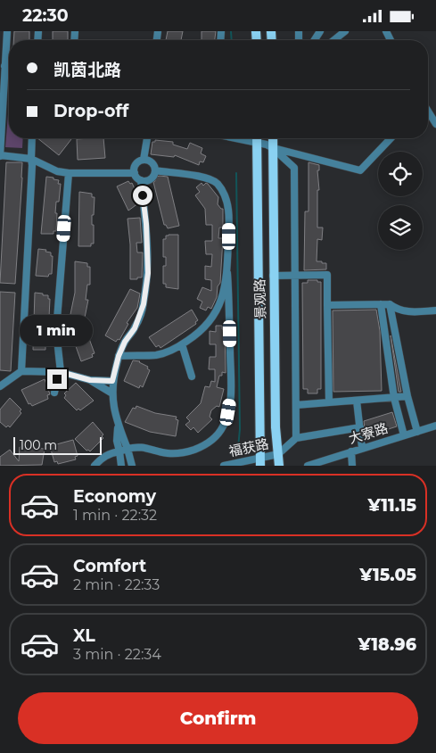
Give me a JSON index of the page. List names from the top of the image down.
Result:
{
  "streets": {
    "main road": ["景观路"],
    "street": ["大寮路", "福获路"]
  },
  "crossings": [
    ["景观路", "福获路"]
  ],
  "scale_bar": "100 m",
  "page": {
    "status": "22:30",
    "banner": ["凯茵北路", "Drop-off"],
    "bubble": "1 min",
    "scale": "100 m",
    "list": [
      {
        "name": "Economy",
        "note": "1 min · 22:32",
        "value": "¥11.15"
      },
      {
        "name": "Comfort",
        "note": "2 min · 22:33",
        "value": "¥15.05"
      },
      {
        "name": "XL",
        "note": "3 min · 22:34",
        "value": "¥18.96"
      }
    ],
    "buttons": "Confirm"
  }
}
